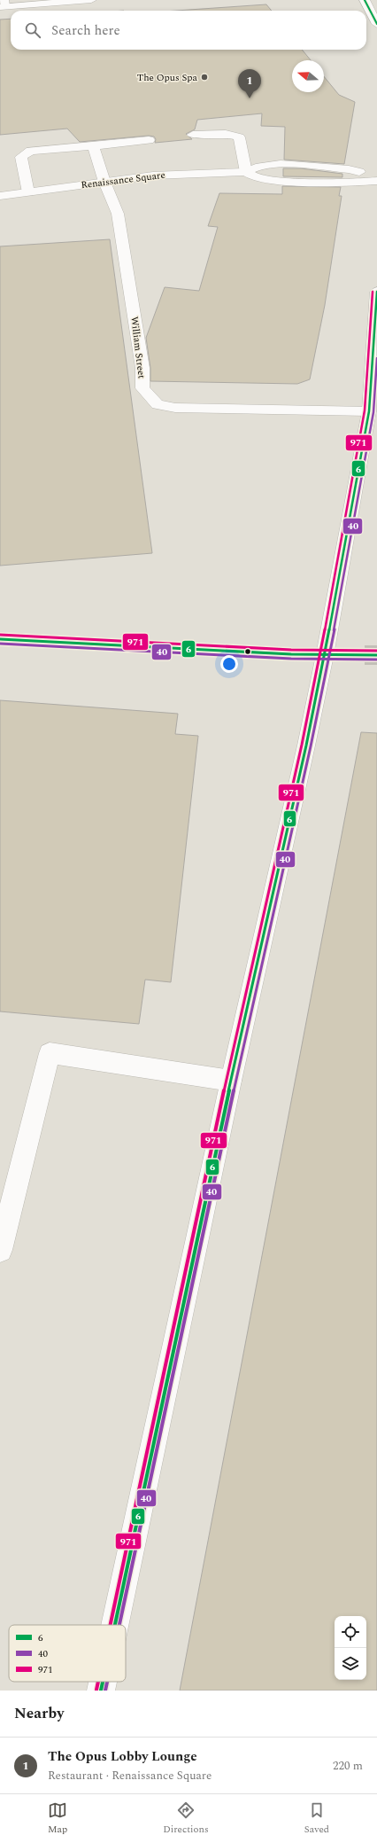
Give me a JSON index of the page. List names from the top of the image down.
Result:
{
  "streets": {
    "main road": ["Renaissance Square", "William Street"]
  },
  "crossings": [
    ["Renaissance Square", "William Street"]
  ],
  "places": ["The Opus Spa"],
  "lines": ["transit line 6", "transit line 971", "transit line 40"],
  "legend": ["6", "40", "971"],
  "north": "left",
  "page": {
    "search": "Search here",
    "pins": "1",
    "heading": "Nearby",
    "list": [
      {
        "mark": "1",
        "name": "The Opus Lobby Lounge",
        "note": "Restaurant · Renaissance Square",
        "value": "220 m"
      }
    ],
    "nav": ["Map", "Directions", "Saved"]
  }
}
